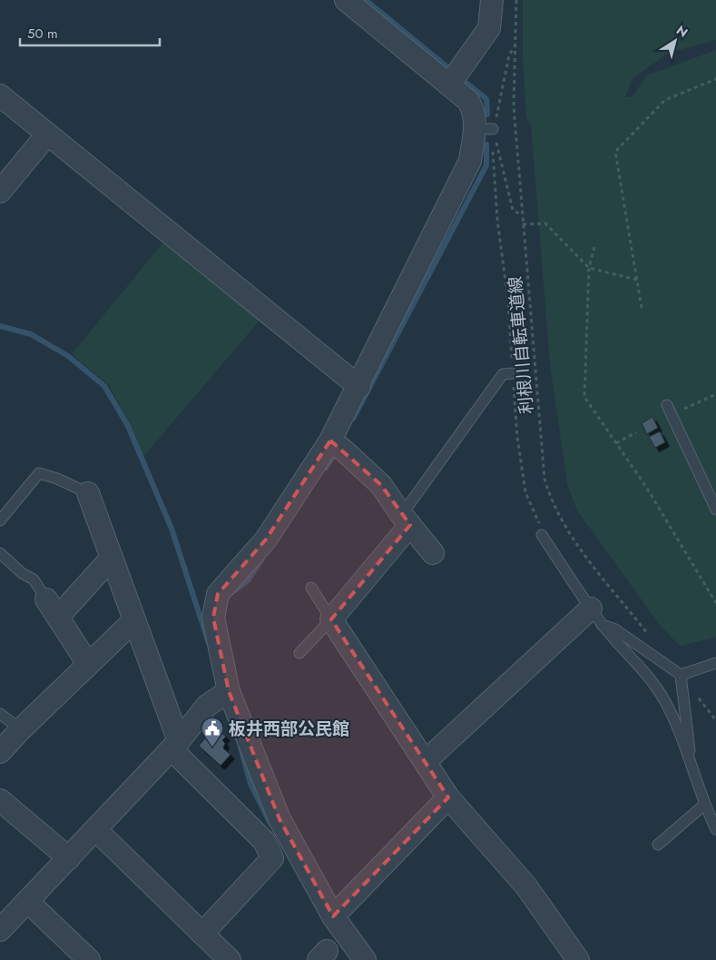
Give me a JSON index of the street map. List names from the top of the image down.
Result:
{
  "streets": {
    "path": ["利根川自転車道線"]
  },
  "places": {
    "public building": ["板井西部公民館"]
  },
  "scale_bar": "50 m",
  "north": "top right"
}
